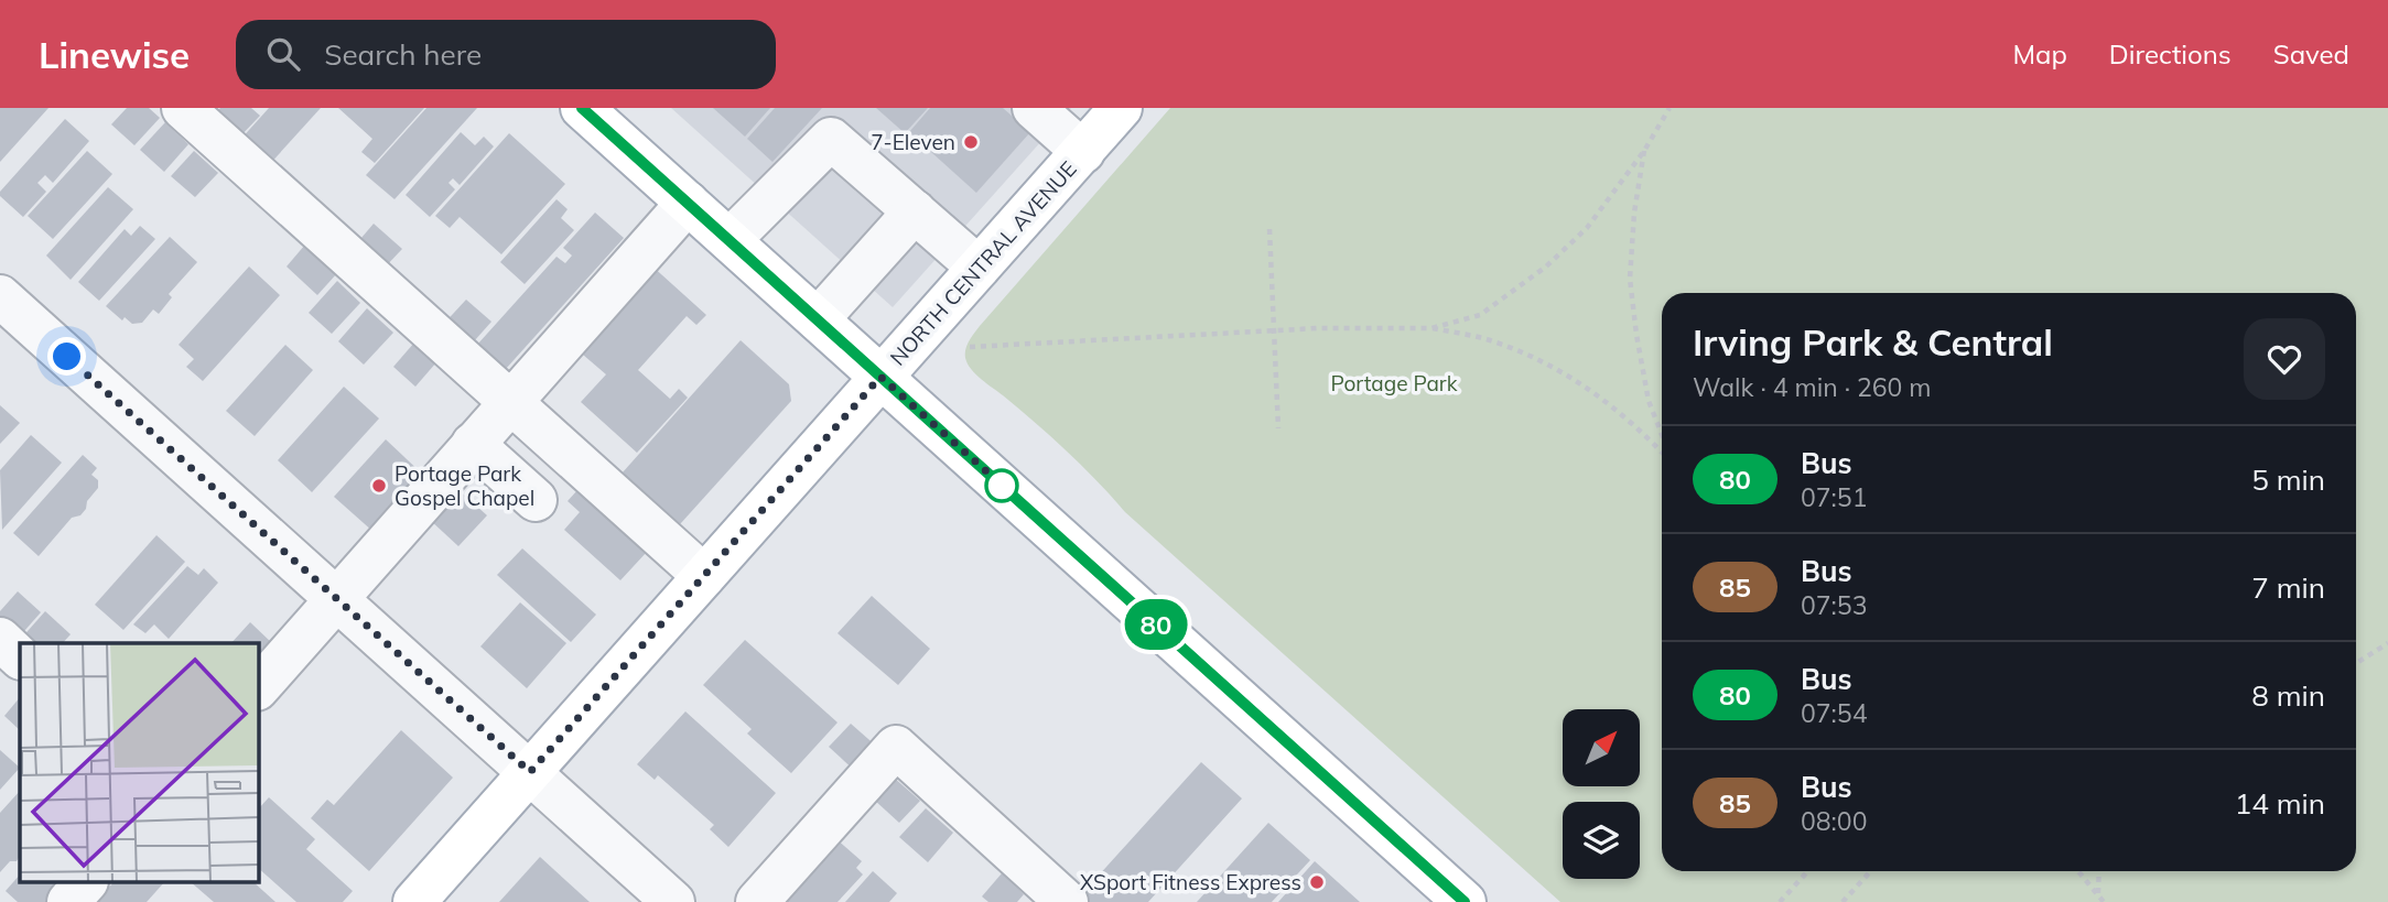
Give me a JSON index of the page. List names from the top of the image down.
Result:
{
  "streets": {
    "main road": ["NORTH CENTRAL AVENUE"]
  },
  "parks": ["Portage Park"],
  "places": ["7-Eleven", "Portage Park Gospel Chapel", "XSport Fitness Express"],
  "lines": ["bus line 80"],
  "north": "top right",
  "page": {
    "header": "Linewise",
    "search": "Search here",
    "nav": ["Map", "Directions", "Saved"],
    "on_map": "80",
    "heading": ["Irving Park & Central", "Walk · 4 min · 260 m"],
    "list": [
      {
        "mark": "80",
        "name": "Bus",
        "note": "07:51",
        "value": "5 min"
      },
      {
        "mark": "85",
        "name": "Bus",
        "note": "07:53",
        "value": "7 min"
      },
      {
        "mark": "80",
        "name": "Bus",
        "note": "07:54",
        "value": "8 min"
      },
      {
        "mark": "85",
        "name": "Bus",
        "note": "08:00",
        "value": "14 min"
      }
    ]
  }
}
